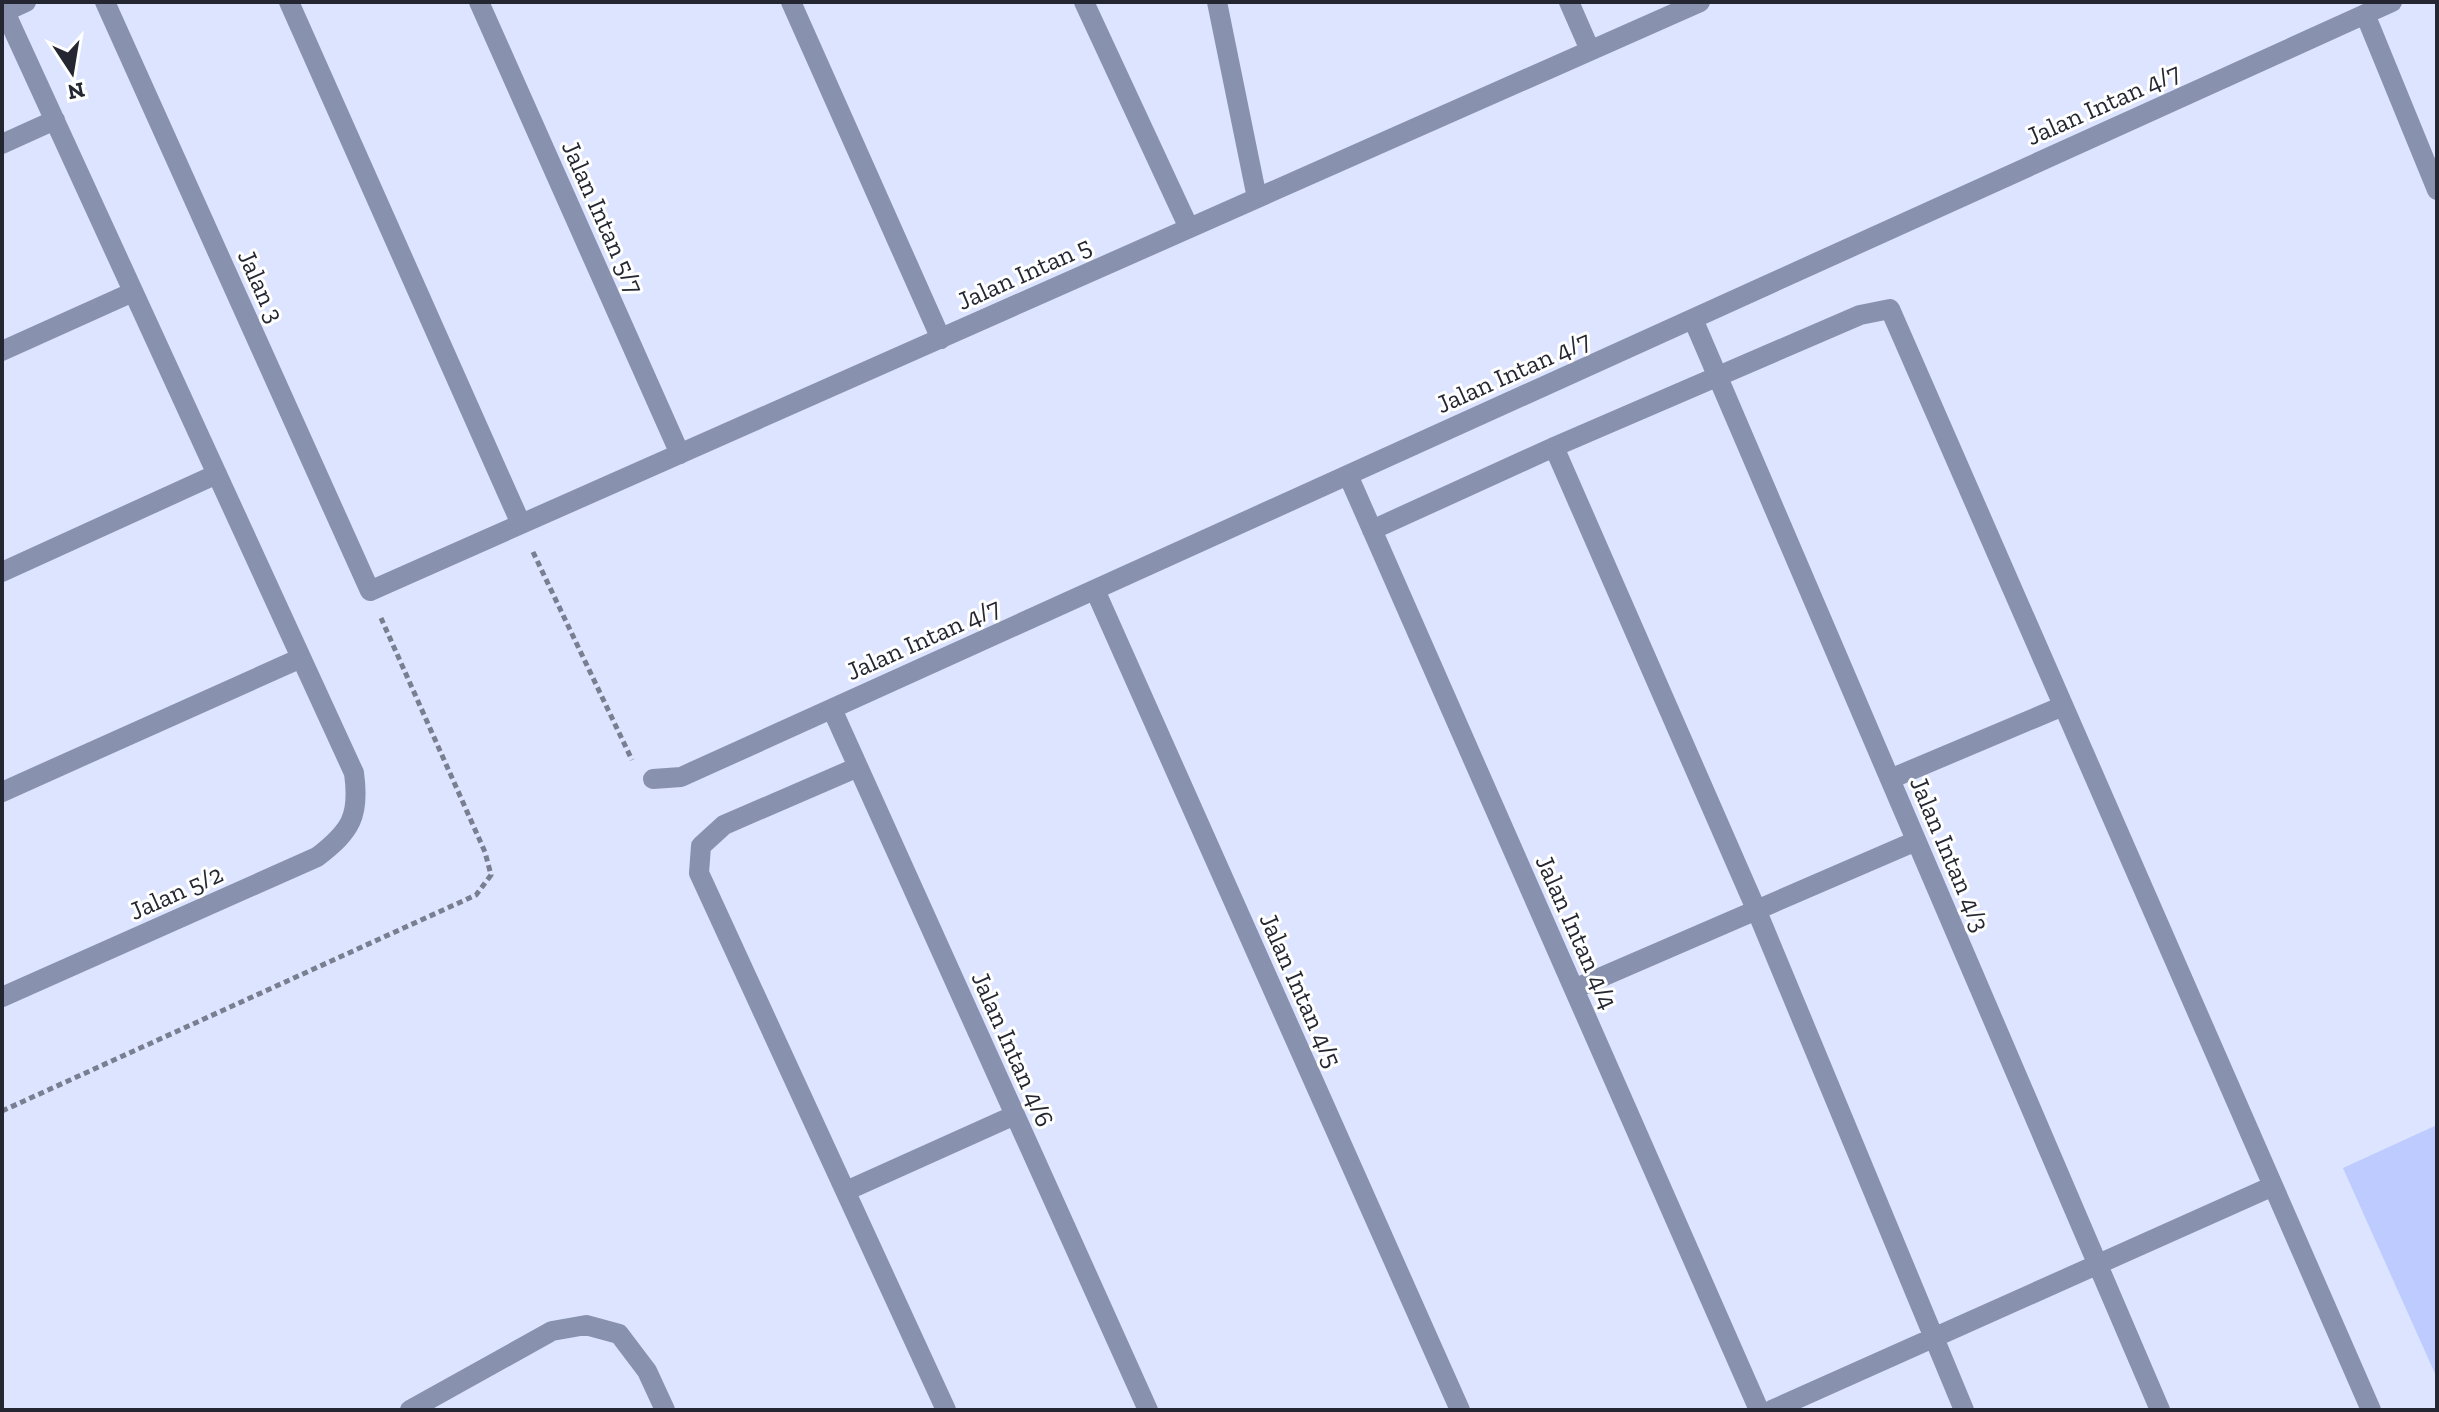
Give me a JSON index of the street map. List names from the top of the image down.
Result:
{
  "streets": {
    "street": [
      "Jalan Intan 4/7",
      "Jalan Intan 5/7",
      "Jalan Intan 5",
      "Jalan 3",
      "Jalan Intan 4/3",
      "Jalan 5/2",
      "Jalan Intan 4/4",
      "Jalan Intan 4/5",
      "Jalan Intan 4/6"
    ]
  },
  "crossings": [
    ["Jalan Intan 4/7", "Jalan Intan 4/3"],
    ["Jalan Intan 4/7", "Jalan Intan 4/4"],
    ["Jalan Intan 4/7", "Jalan Intan 4/5"],
    ["Jalan Intan 4/7", "Jalan Intan 4/6"],
    ["Jalan Intan 5/7", "Jalan Intan 5"],
    ["Jalan Intan 5", "Jalan 3"]
  ],
  "north": "bottom"
}
